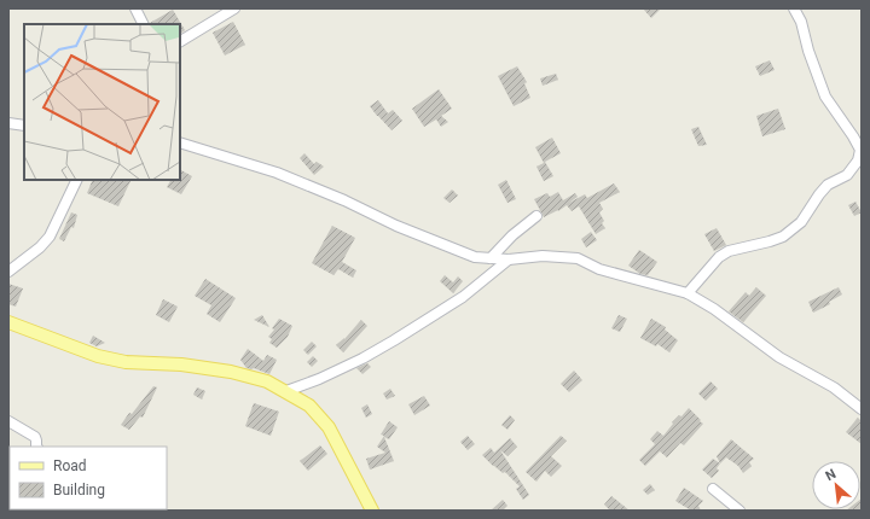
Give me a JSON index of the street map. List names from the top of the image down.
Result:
{
  "legend": ["Road", "Building"],
  "north": "top left"
}
